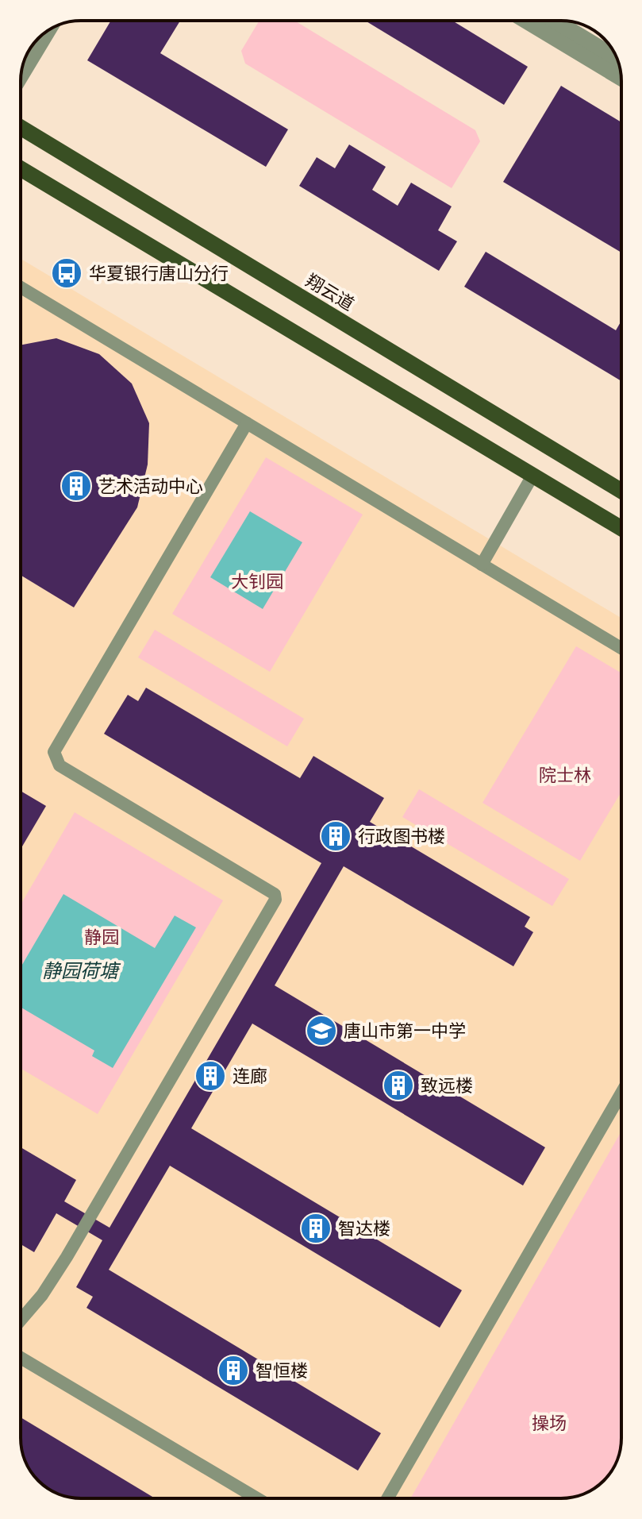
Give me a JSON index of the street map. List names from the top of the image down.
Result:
{
  "streets": {
    "main road": ["翔云道"]
  },
  "water": ["静园荷塘"],
  "parks": [
    "大钊园",
    "院士林",
    "静园",
    "操场"
  ],
  "places": {
    "bus stop": ["华夏银行唐山分行"],
    "building": [
      "艺术活动中心",
      "行政图书楼",
      "连廊",
      "致远楼",
      "智达楼",
      "智恒楼"
    ],
    "school or university": ["唐山市第一中学"]
  }
}
